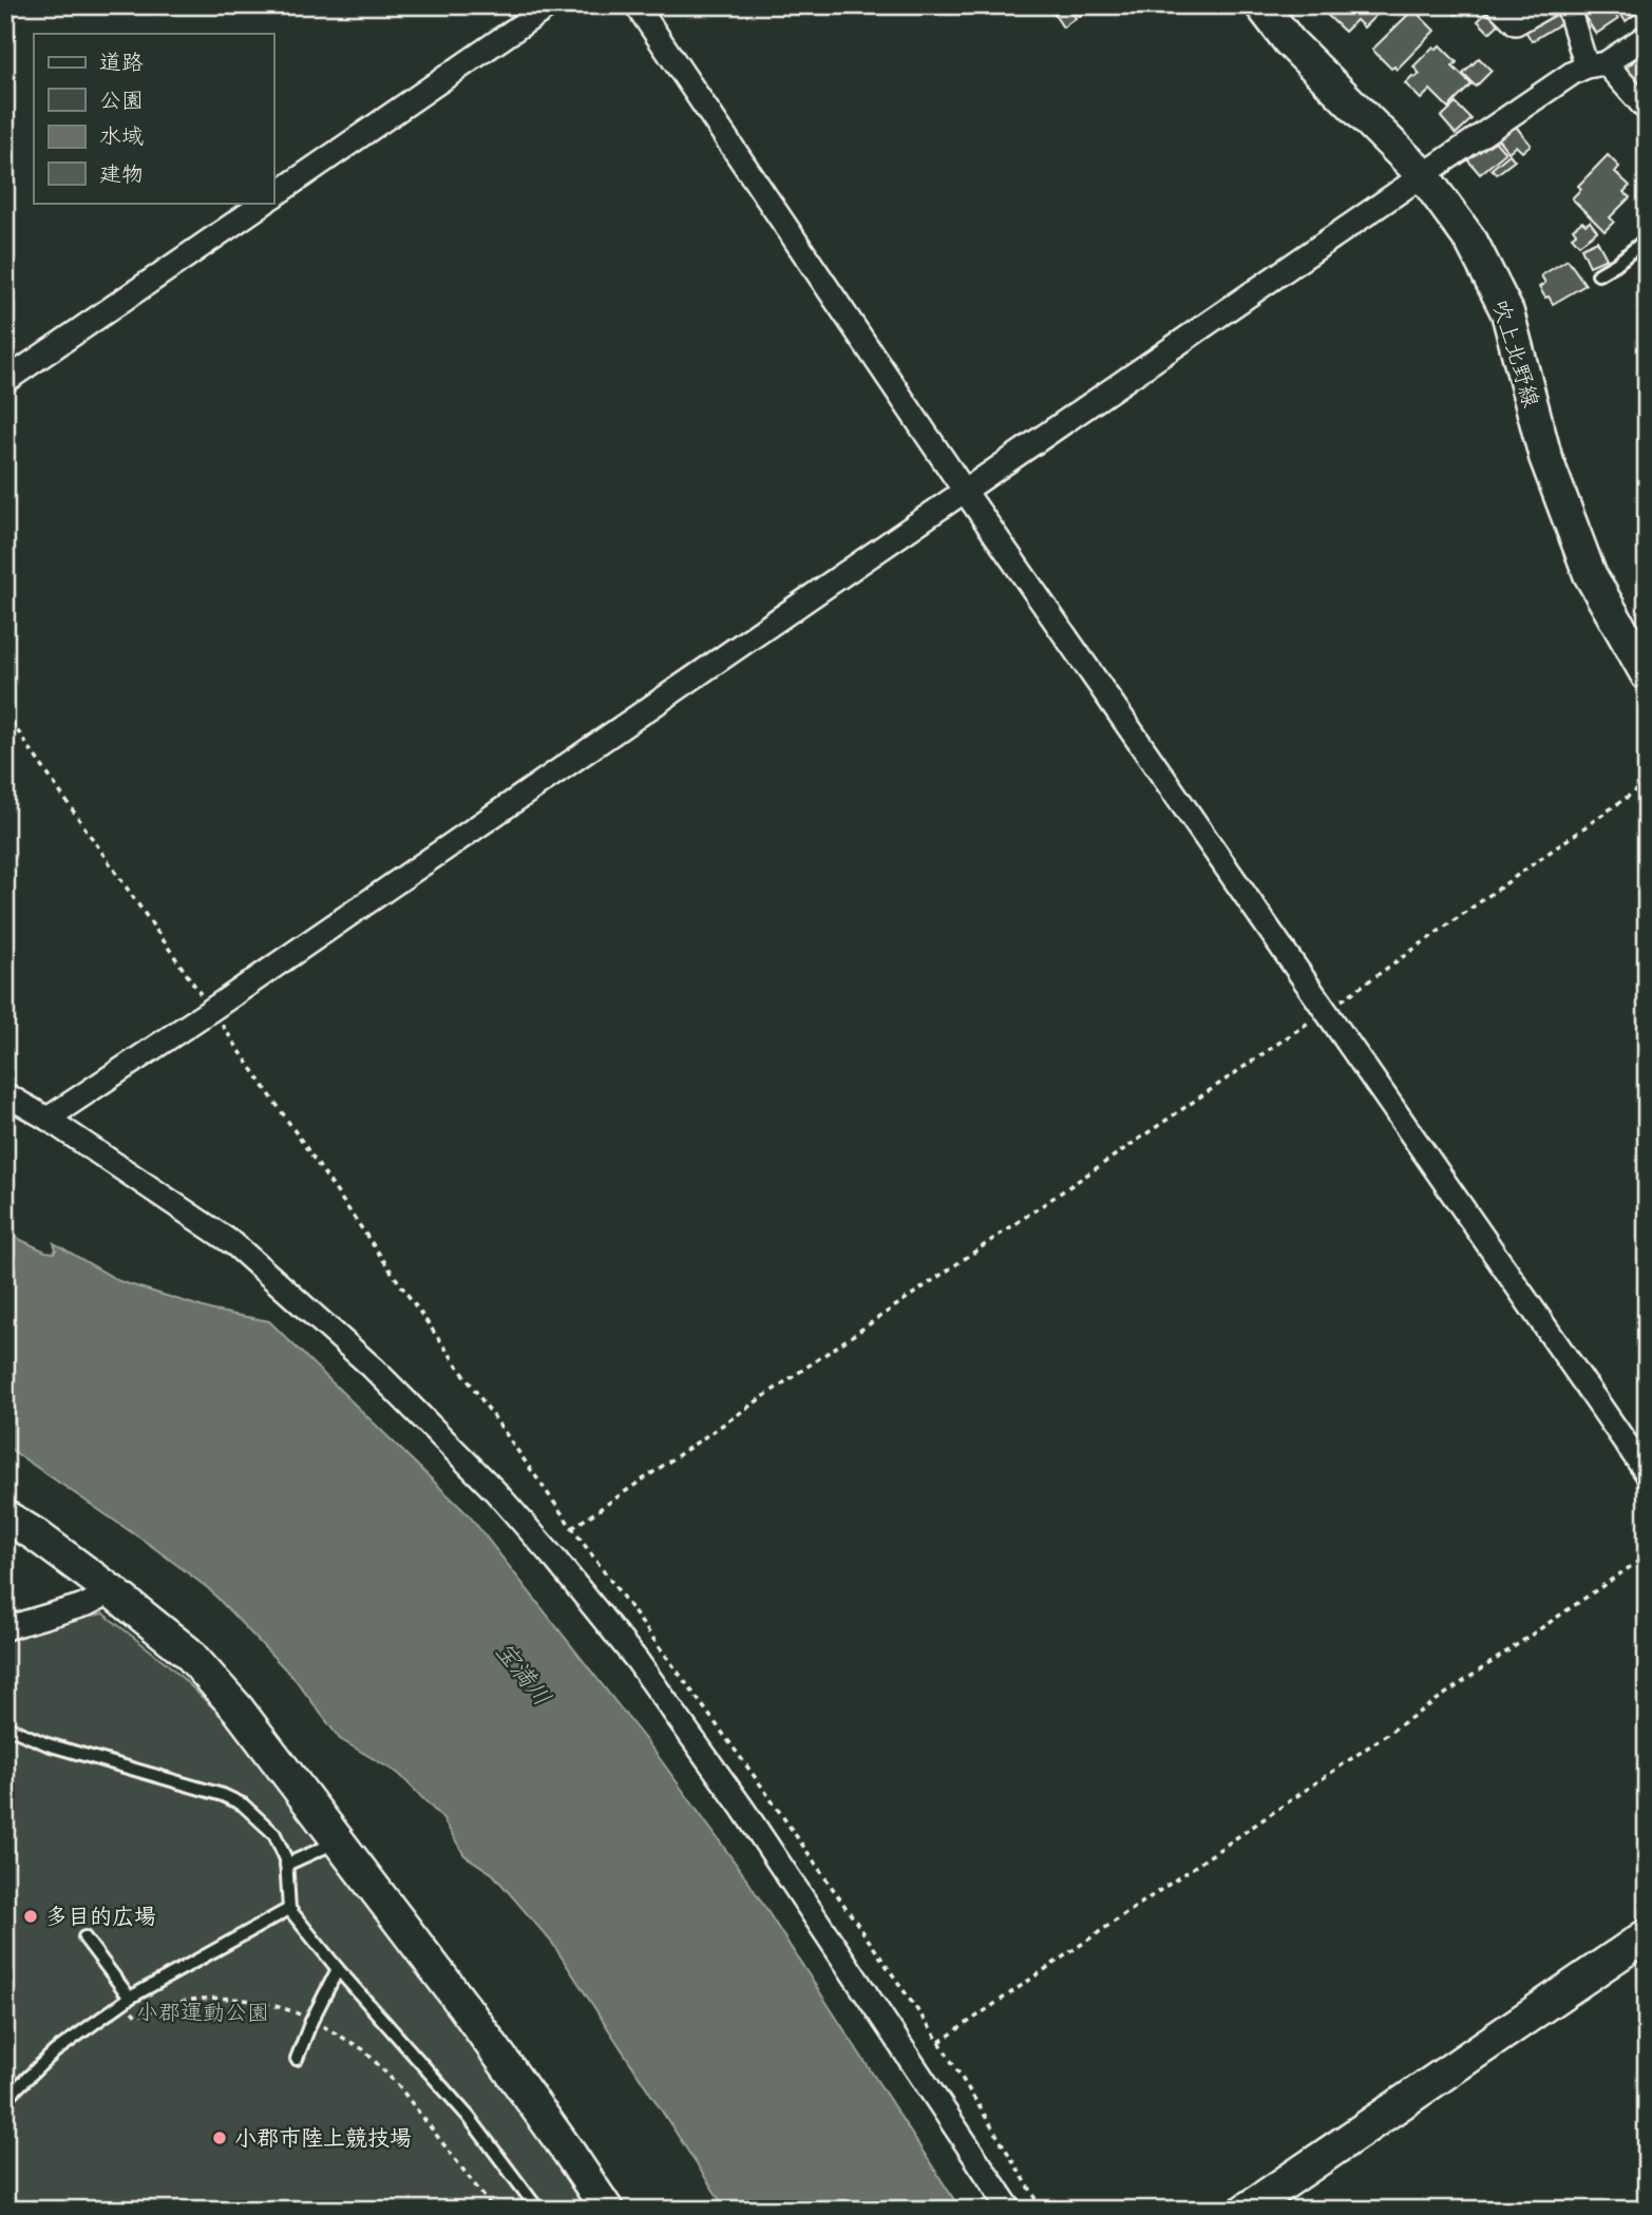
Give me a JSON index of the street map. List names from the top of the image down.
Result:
{
  "streets": {
    "street": ["吹上北野線"]
  },
  "water": ["宝満川"],
  "parks": ["小郡運動公園"],
  "places": ["多目的広場", "小郡市陸上競技場"],
  "legend": [
    "道路",
    "公園",
    "水域",
    "建物"
  ]
}
